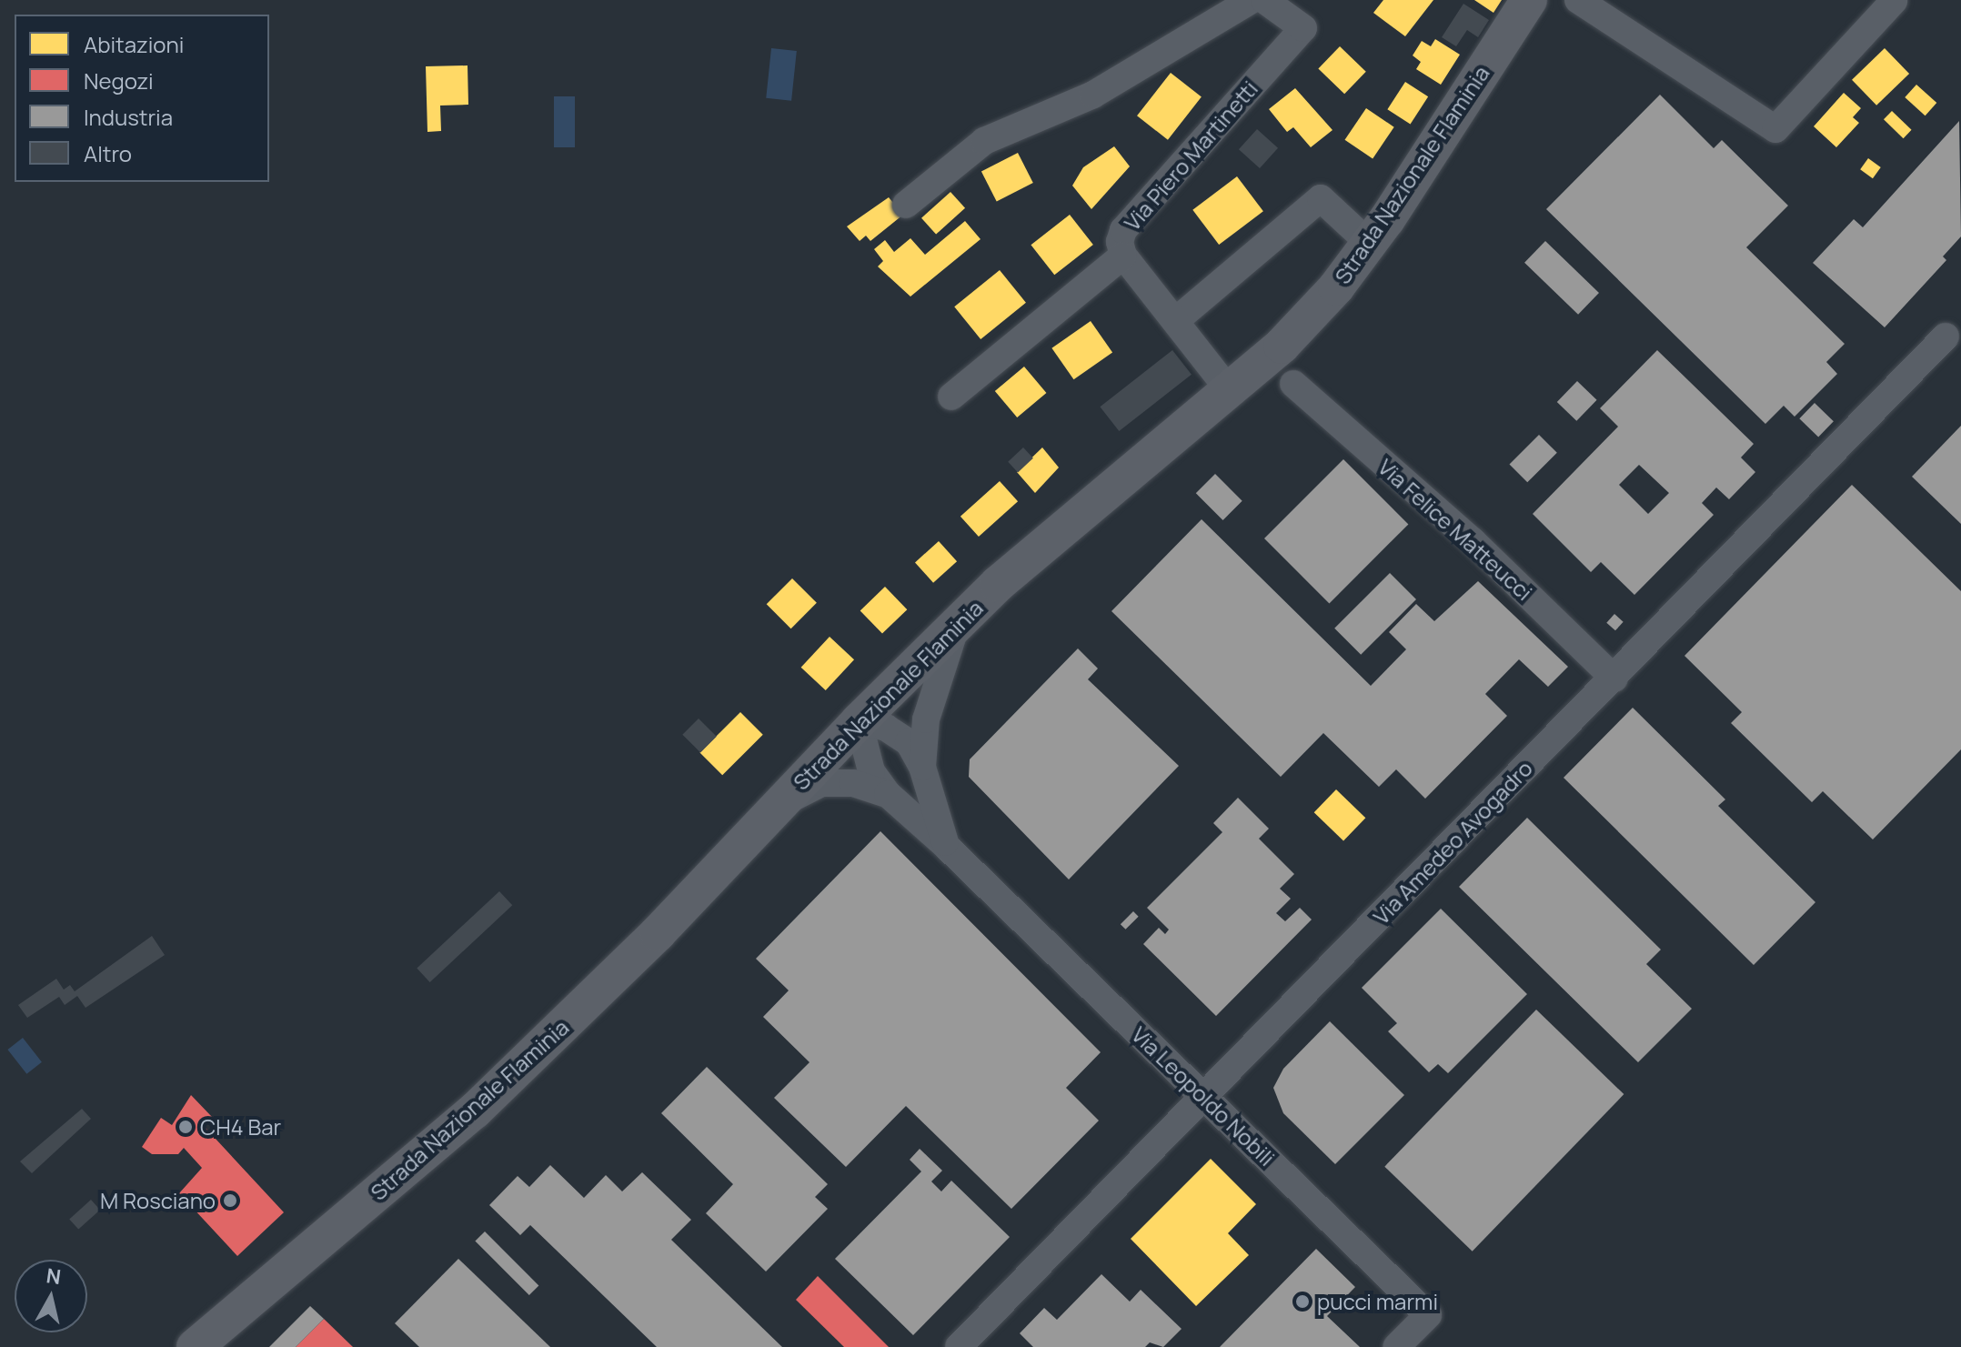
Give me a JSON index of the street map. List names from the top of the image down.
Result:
{
  "streets": {
    "main road": ["Strada Nazionale Flaminia"],
    "street": [
      "Via Piero Martinetti",
      "Via Felice Matteucci",
      "Via Amedeo Avogadro",
      "Via Leopoldo Nobili"
    ]
  },
  "crossings": [
    ["Strada Nazionale Flaminia", "Via Leopoldo Nobili"],
    ["Via Felice Matteucci", "Via Amedeo Avogadro"],
    ["Via Amedeo Avogadro", "Via Leopoldo Nobili"]
  ],
  "places": ["CH4 Bar", "M Rosciano", "pucci marmi"],
  "legend": [
    "Abitazioni",
    "Negozi",
    "Industria",
    "Altro"
  ],
  "north": "top"
}
